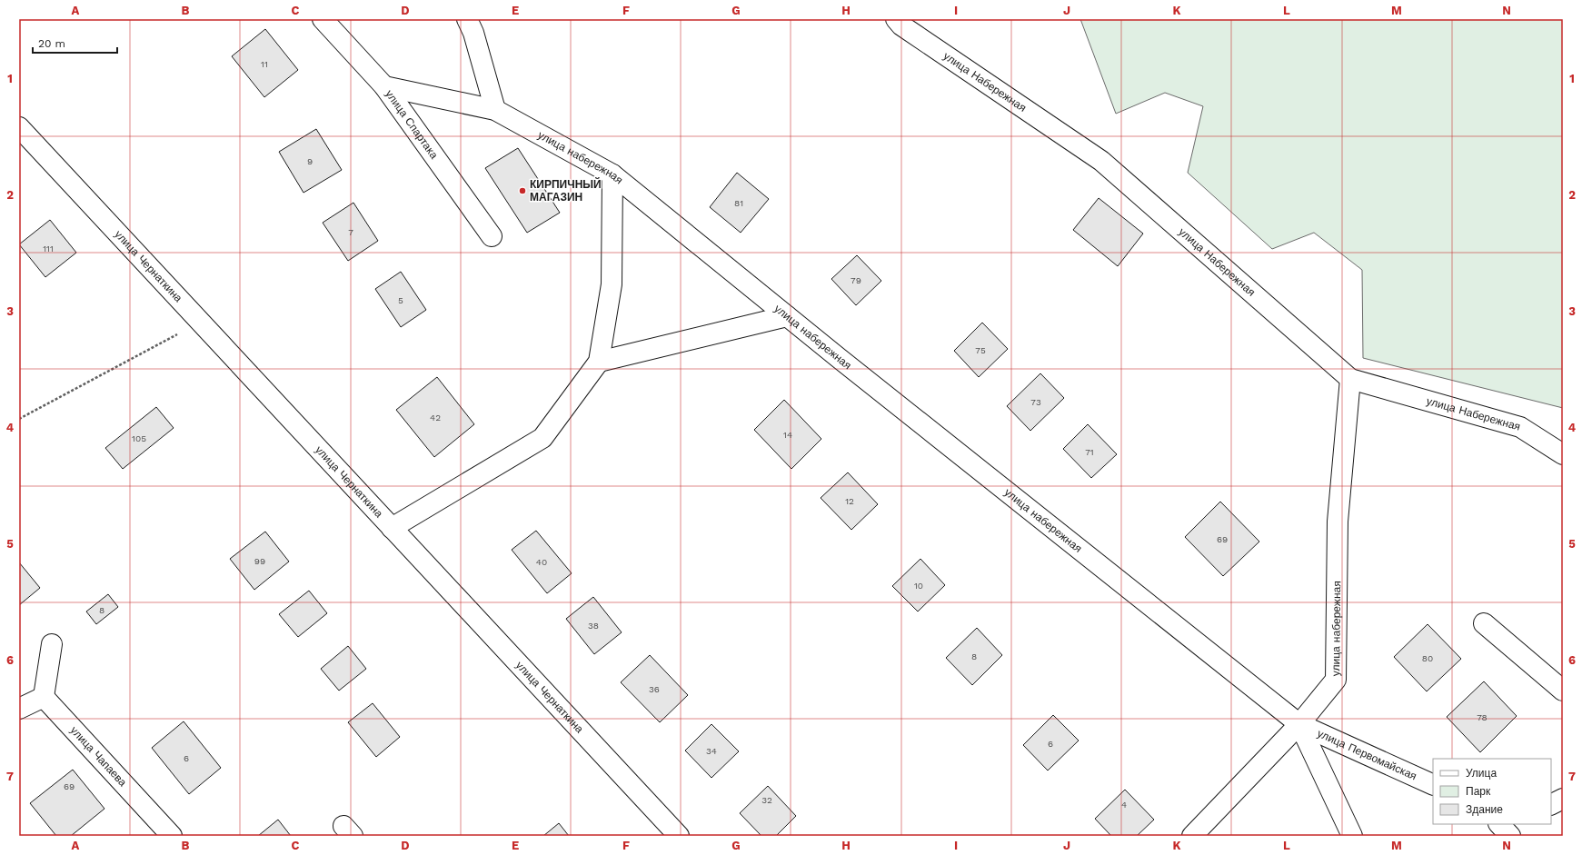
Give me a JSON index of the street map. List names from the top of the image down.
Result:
{
  "streets": {
    "street": [
      "улица Набережная",
      "улица Спартака",
      "улица набережная",
      "улица Чернаткина",
      "улица Первомайская",
      "улица Чапаева"
    ]
  },
  "crossings": [
    ["улица Набережная", "улица набережная"],
    ["улица Спартака", "улица набережная"],
    ["улица набережная", "улица Первомайская"]
  ],
  "places": ["КИРПИЧНЫЙ МАГАЗИН"],
  "house_numbers": [
    "11",
    "9",
    "81",
    "7",
    "111",
    "79",
    "5",
    "75",
    "73",
    "42",
    "14",
    "105",
    "71",
    "12",
    "69",
    "99",
    "40",
    "10",
    "8",
    "38",
    "8",
    "80",
    "36",
    "78",
    "6",
    "34",
    "6",
    "69",
    "32",
    "4"
  ],
  "legend": ["Улица", "Парк", "Здание"],
  "scale_bar": "20 m",
  "grid": {
    "columns": [
      "A",
      "B",
      "C",
      "D",
      "E",
      "F",
      "G",
      "H",
      "I",
      "J",
      "K",
      "L",
      "M",
      "N"
    ],
    "rows": [
      "1",
      "2",
      "3",
      "4",
      "5",
      "6",
      "7"
    ]
  }
}
